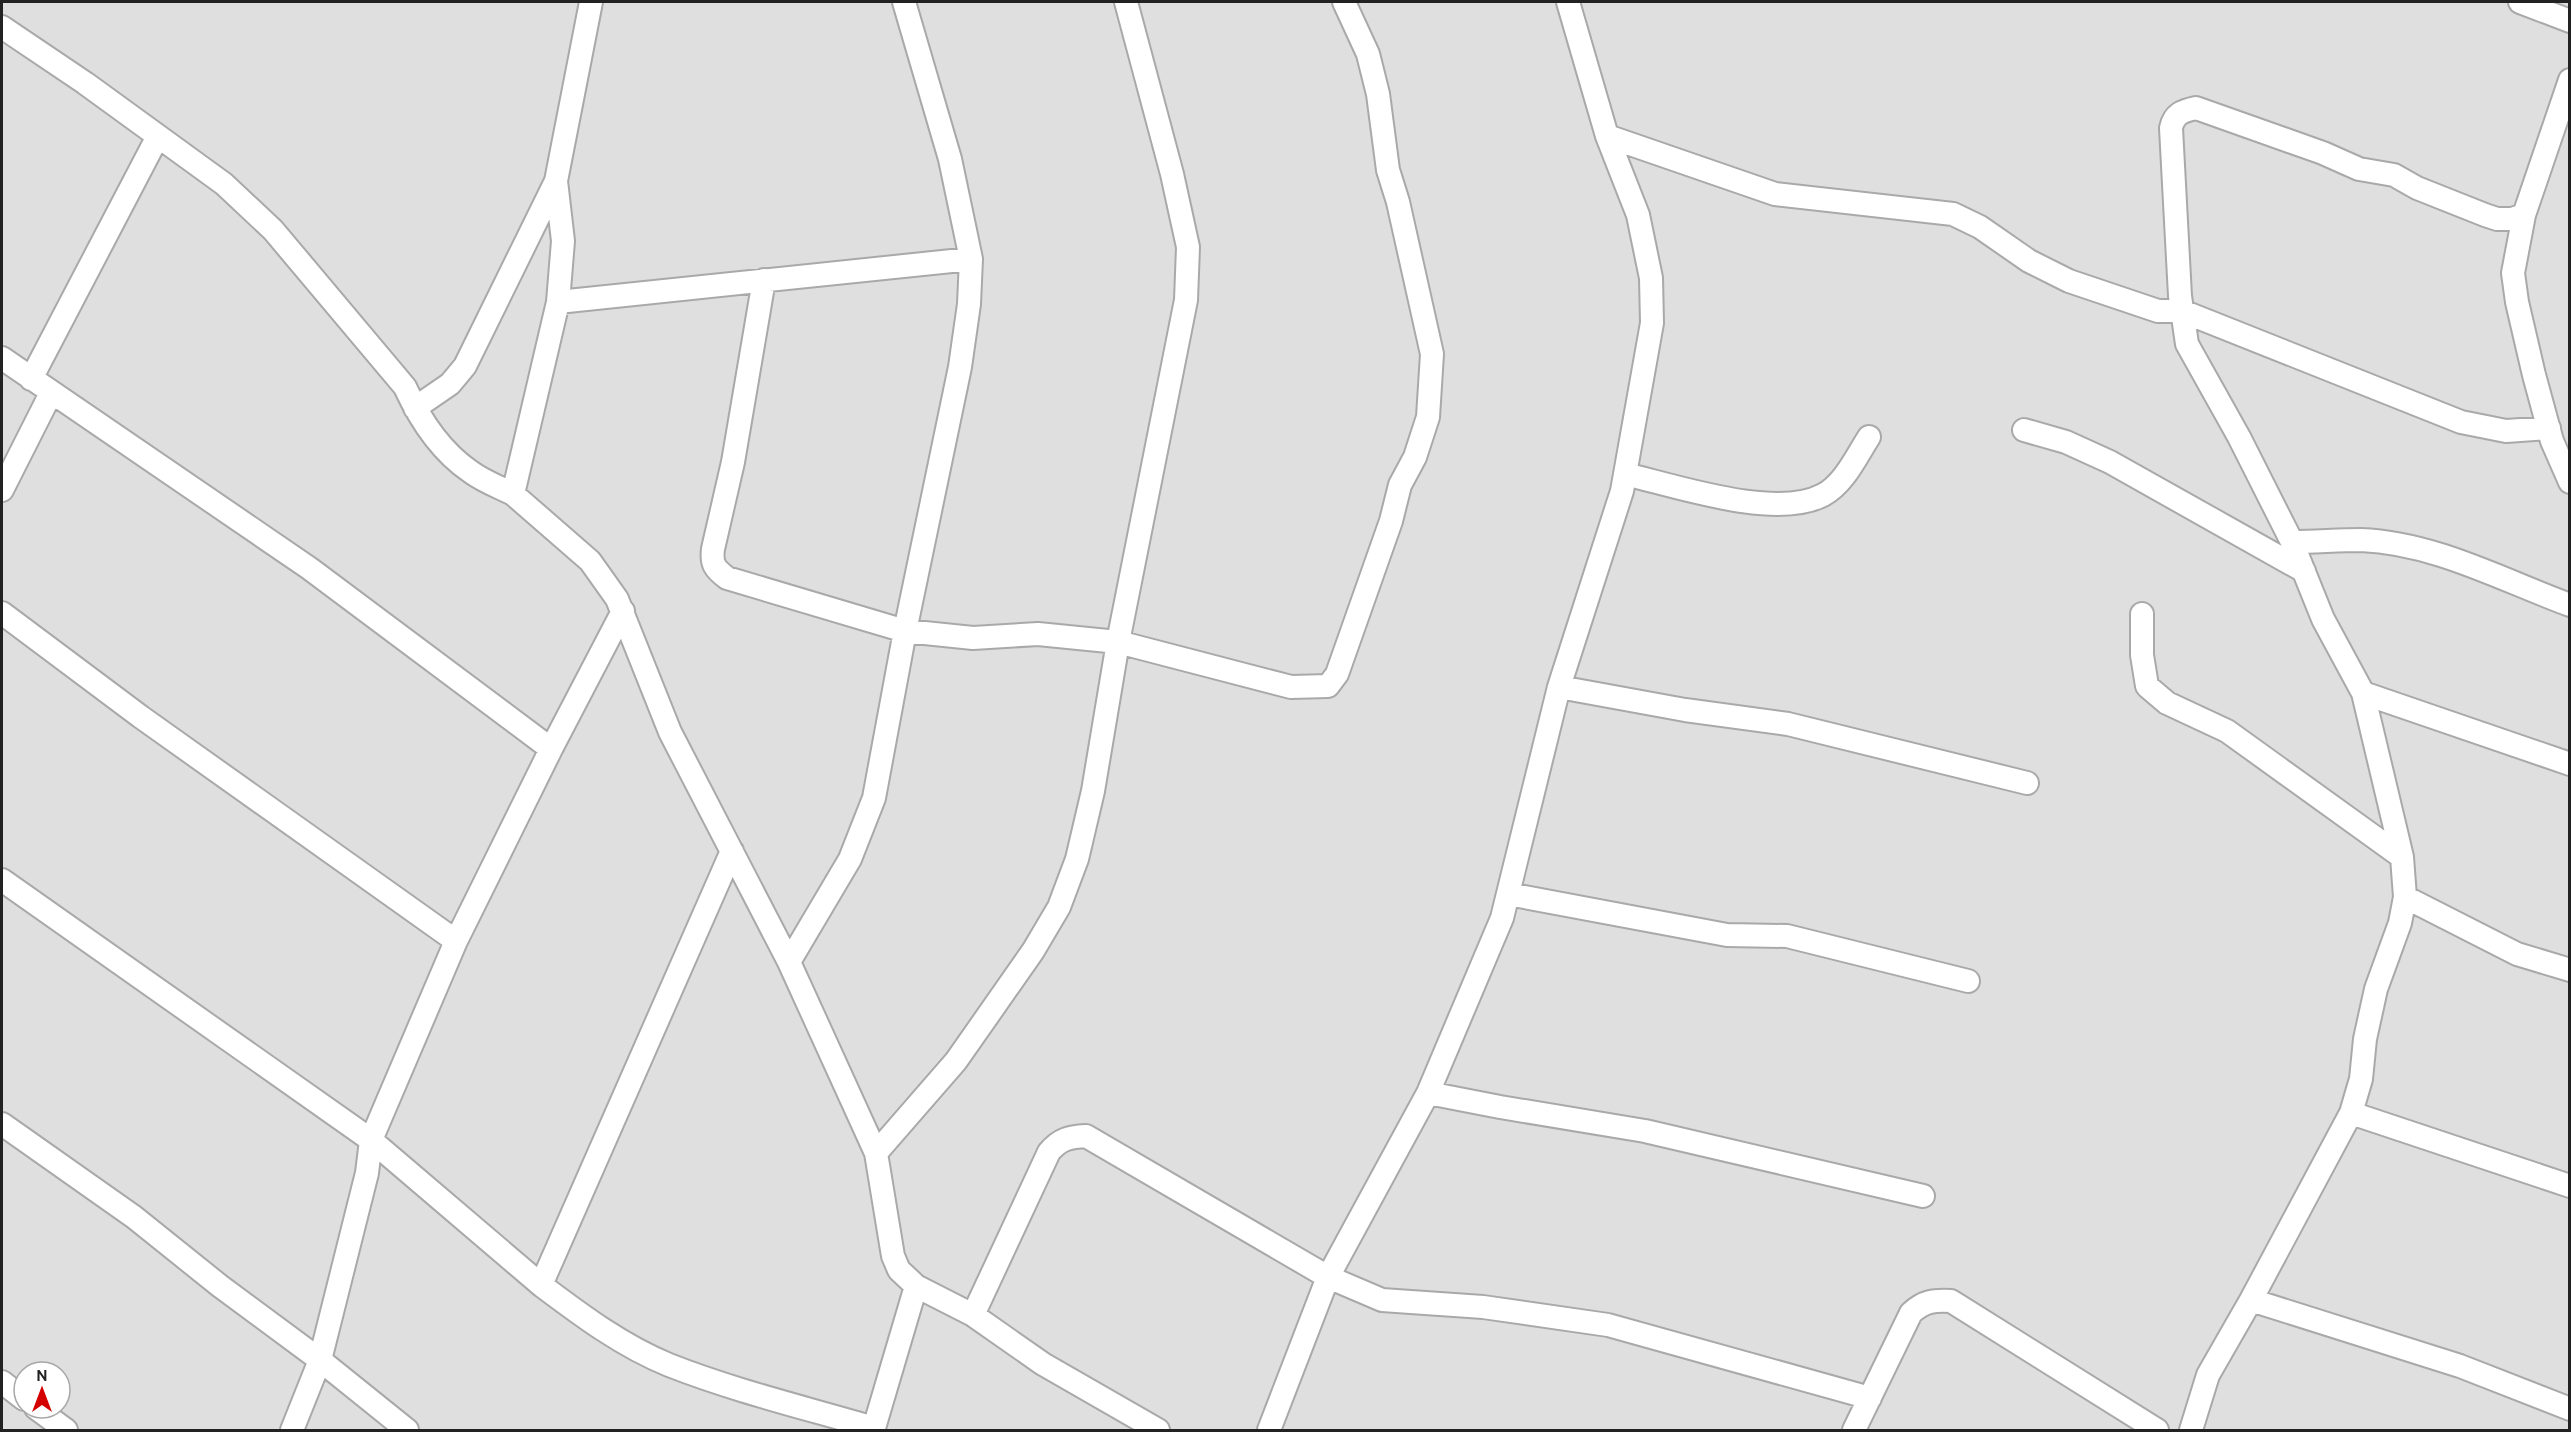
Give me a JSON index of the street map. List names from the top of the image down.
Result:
{
  "north": "top"
}
